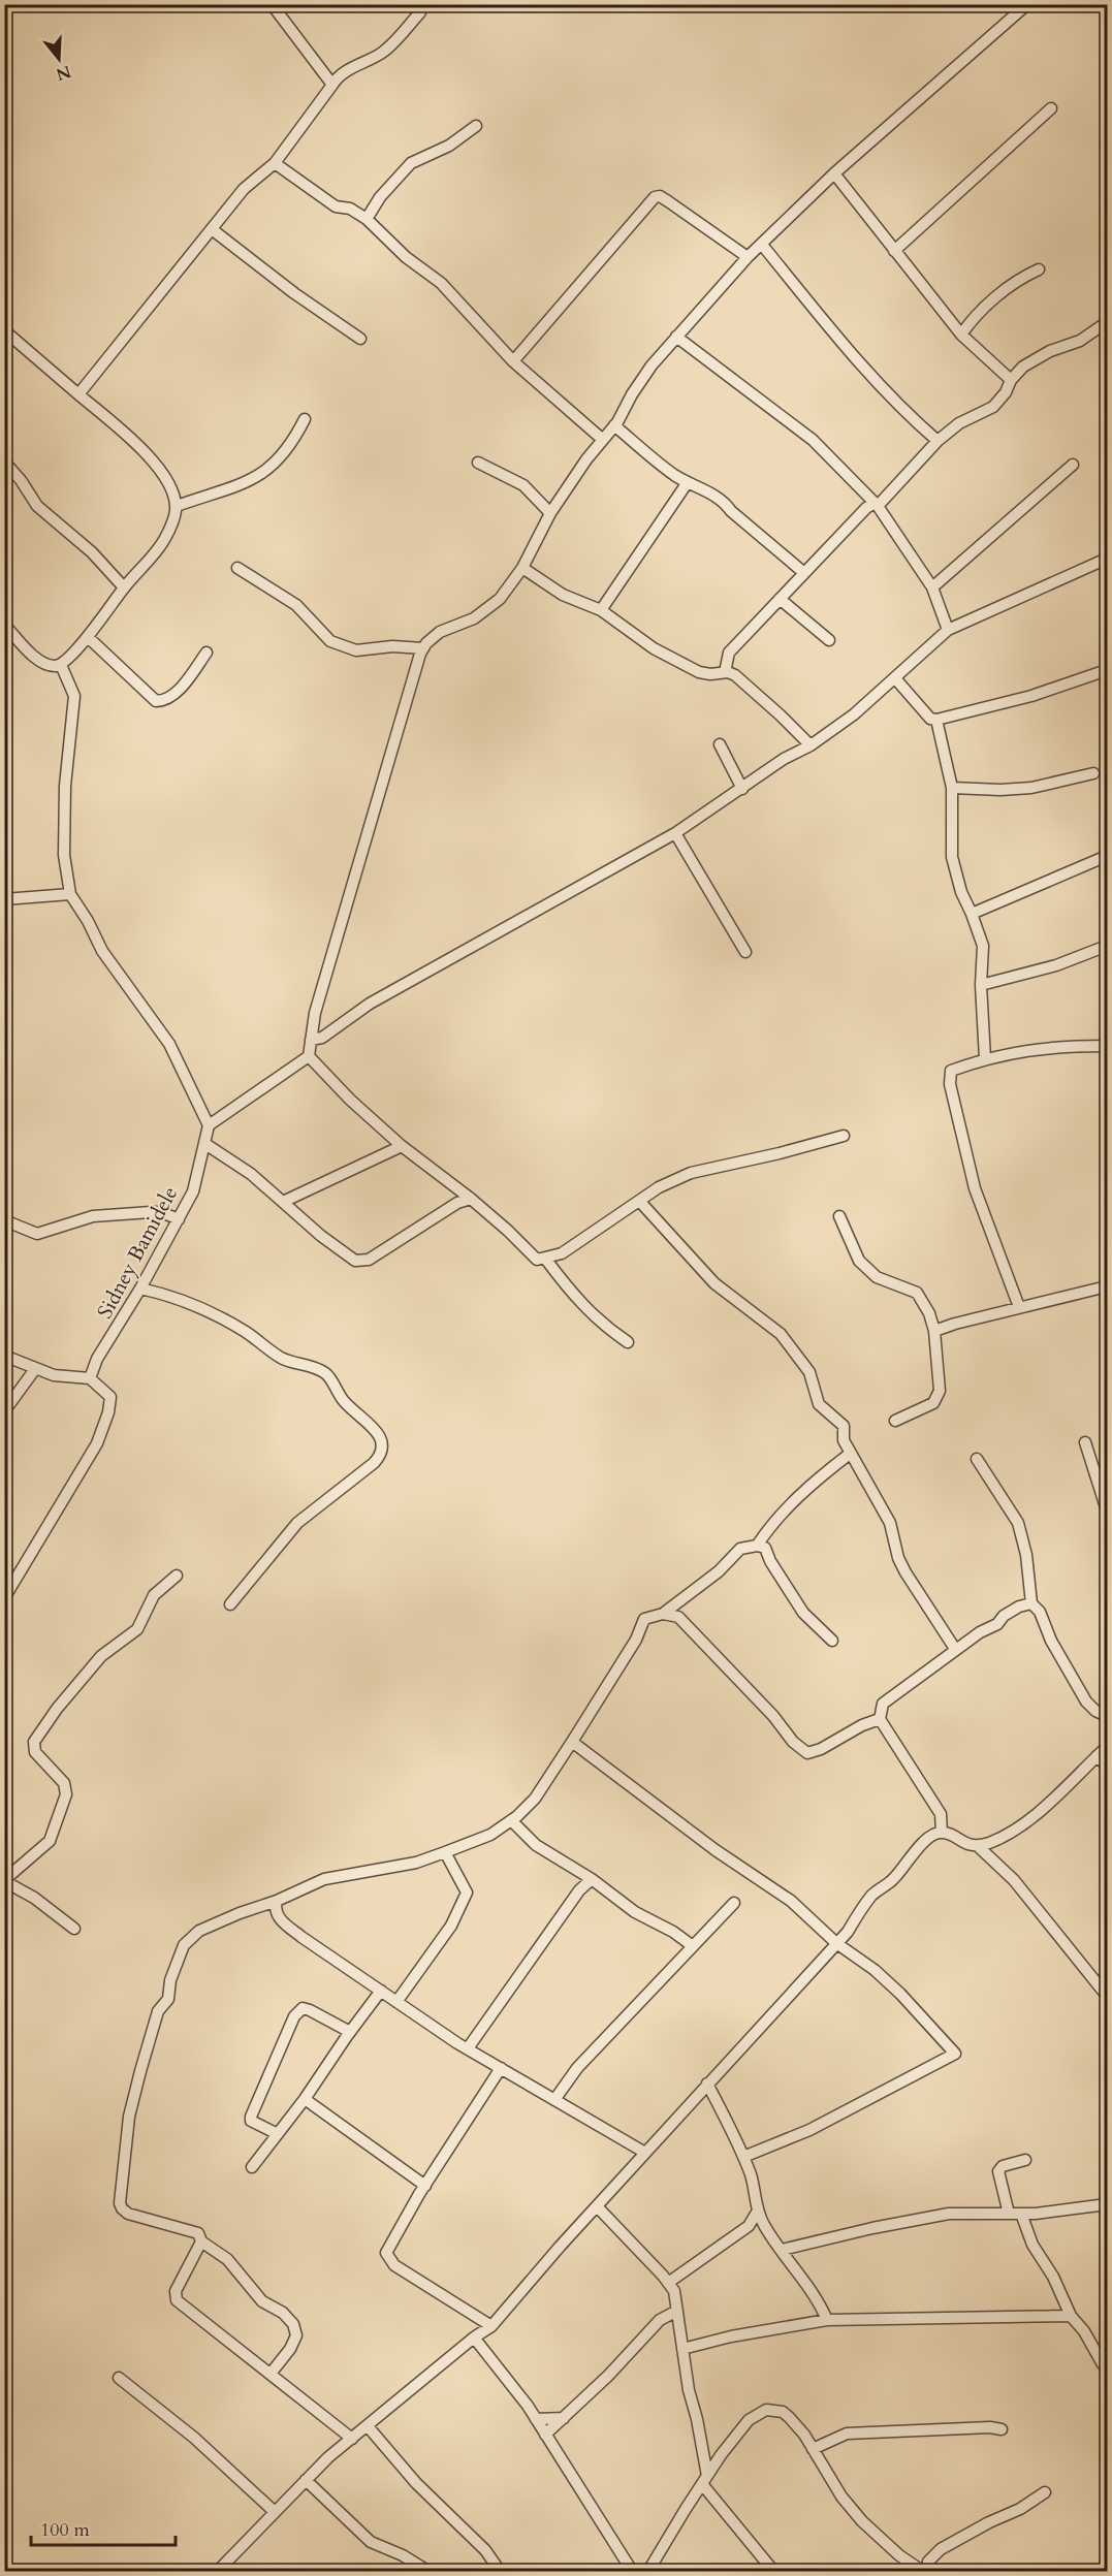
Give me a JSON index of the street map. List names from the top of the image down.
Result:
{
  "streets": {
    "street": ["Sidney Bamidele"]
  },
  "scale_bar": "100 m",
  "north": "bottom"
}
